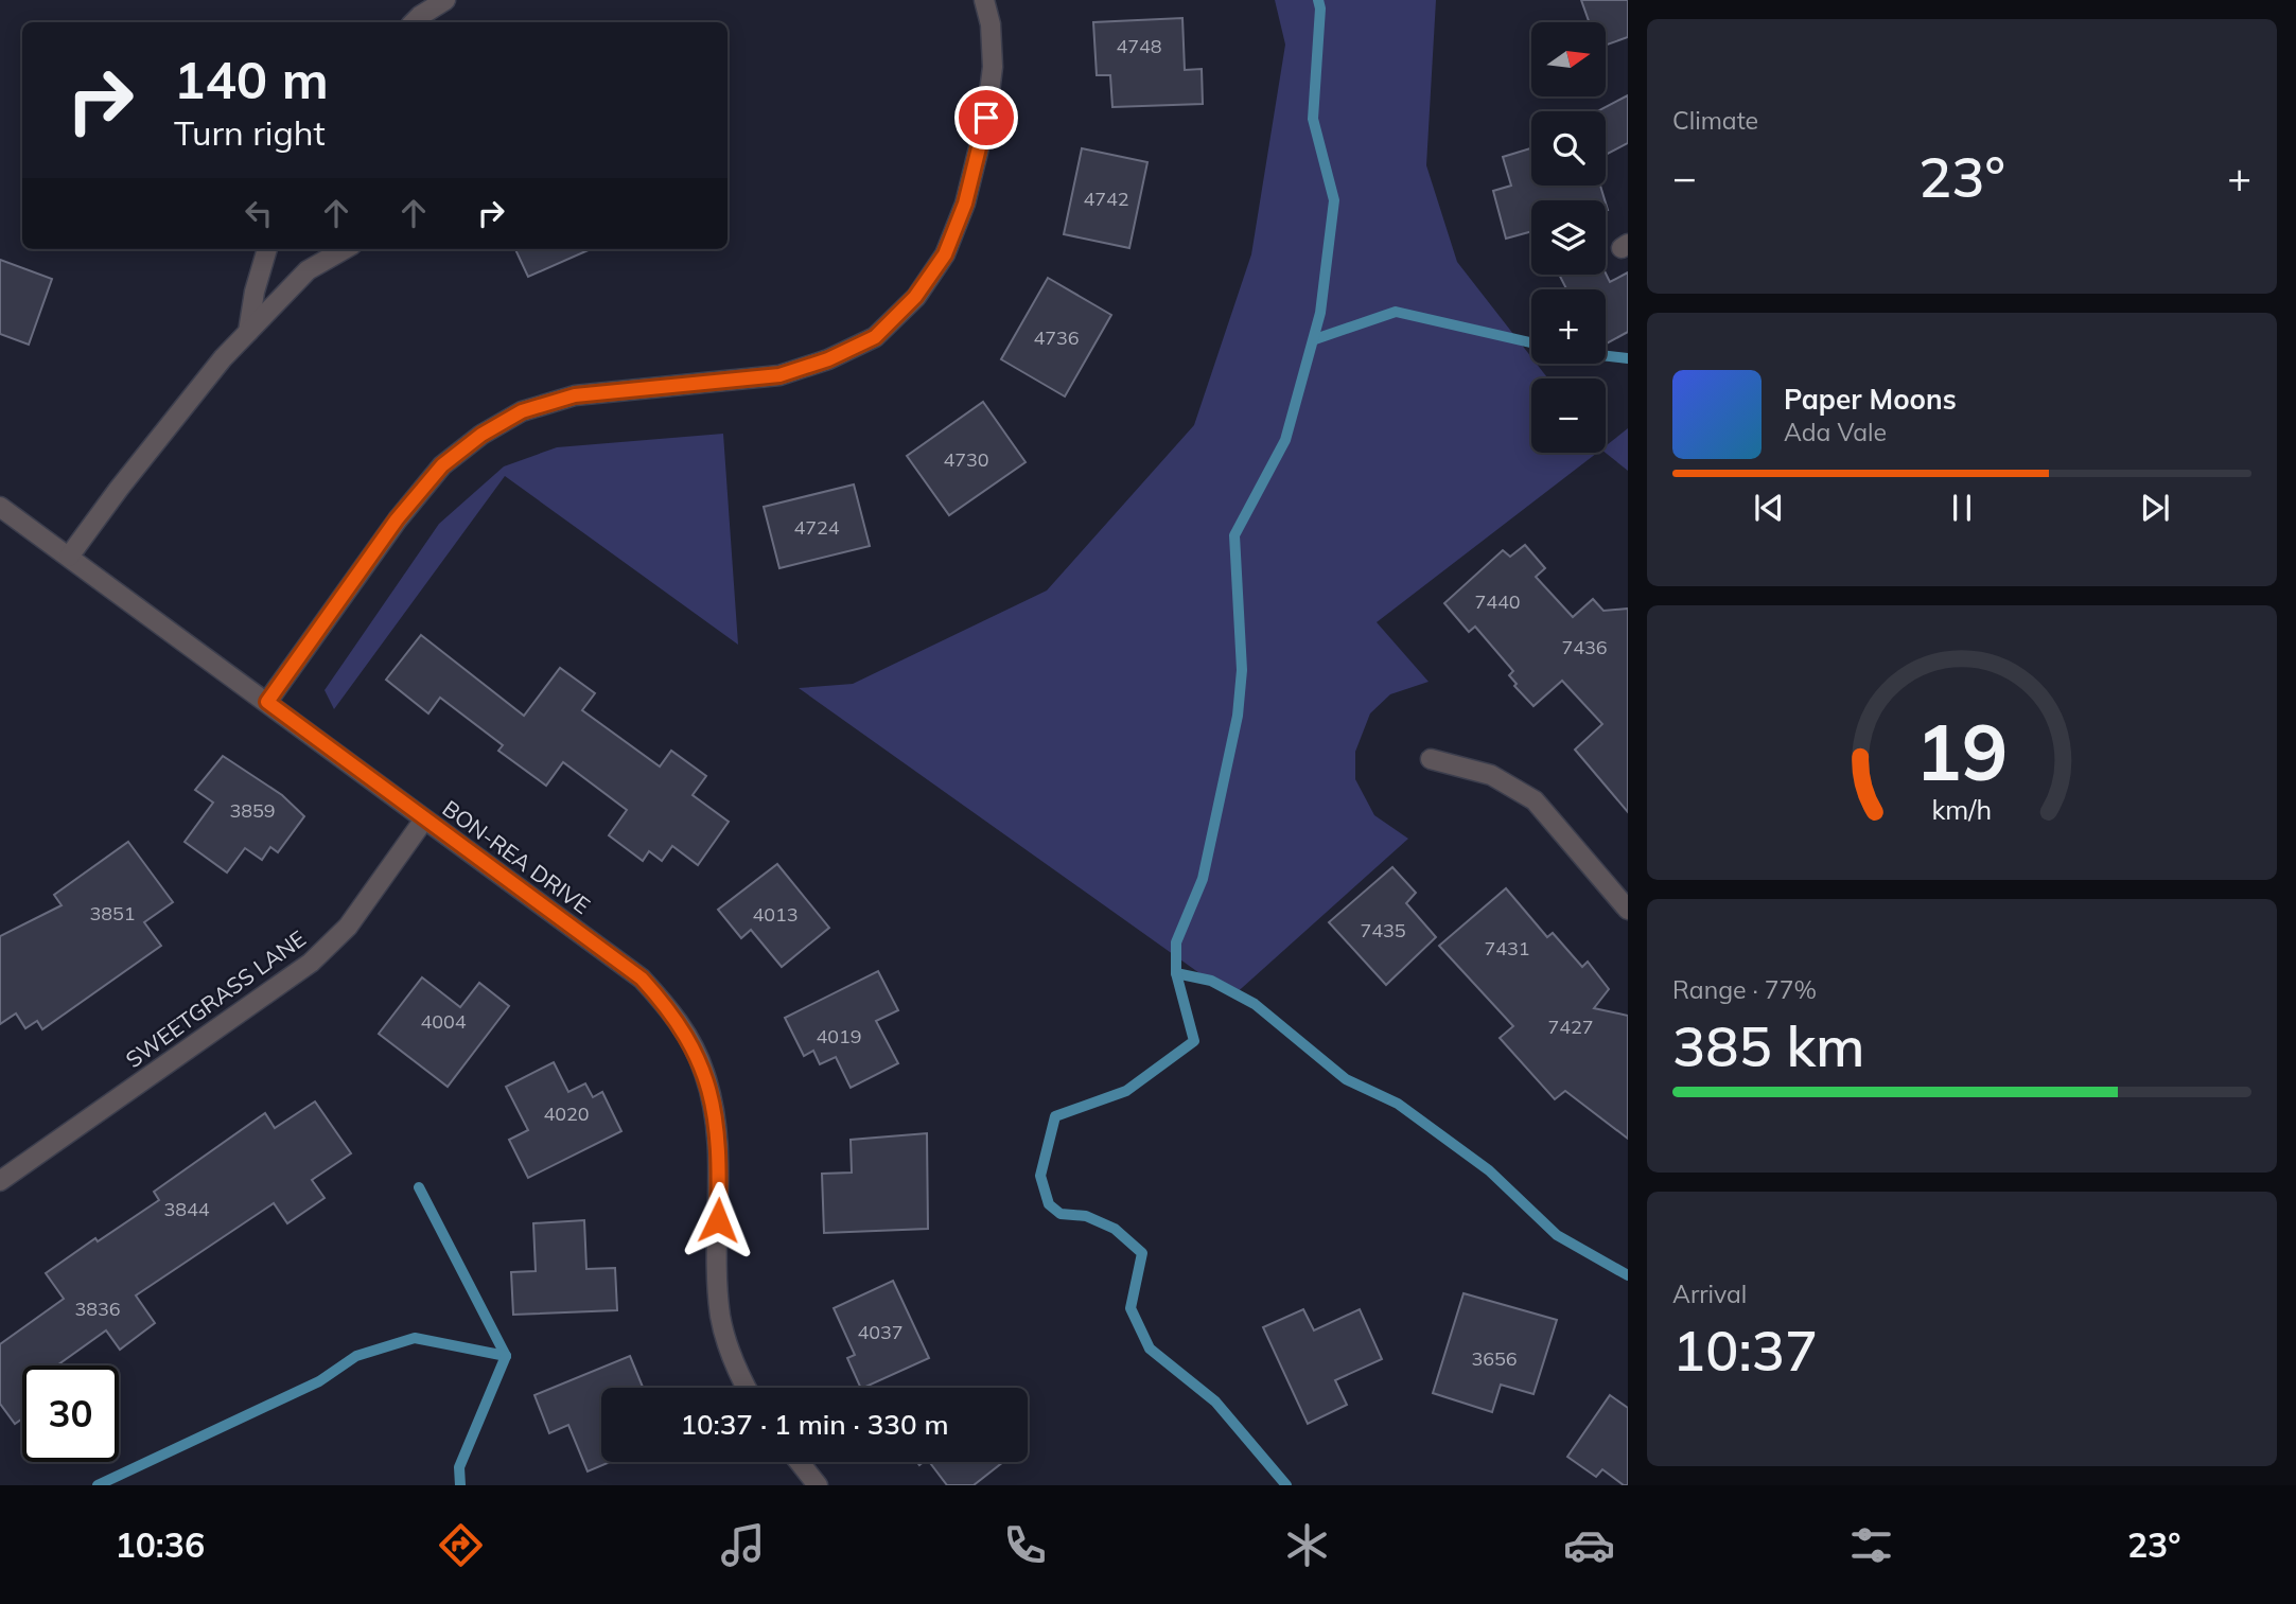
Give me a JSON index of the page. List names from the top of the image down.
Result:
{
  "streets": {
    "street": ["BON-REA DRIVE", "SWEETGRASS LANE"]
  },
  "crossings": [
    ["BON-REA DRIVE", "SWEETGRASS LANE"]
  ],
  "house_numbers": [
    "4748",
    "4742",
    "4736",
    "4730",
    "4724",
    "7440",
    "7436",
    "3859",
    "3851",
    "4013",
    "7435",
    "7431",
    "4004",
    "7427",
    "4019",
    "4020",
    "3844",
    "3836",
    "4037",
    "3656"
  ],
  "north": "right",
  "page": {
    "tile": [
      "Climate",
      ["Range · 77%", "385 km"],
      ["Arrival", "10:37"]
    ],
    "map_buttons": ["+", "−"],
    "turn": ["140 m", "Turn right"],
    "heat": ["−", "23°", "+"],
    "song": ["Paper Moons", "Ada Vale"],
    "limit": "30",
    "trip": "10:37 · 1 min · 330 m",
    "tabs": ["10:36", "23°"],
    "gauge": ["19", "km/h"]
  }
}
